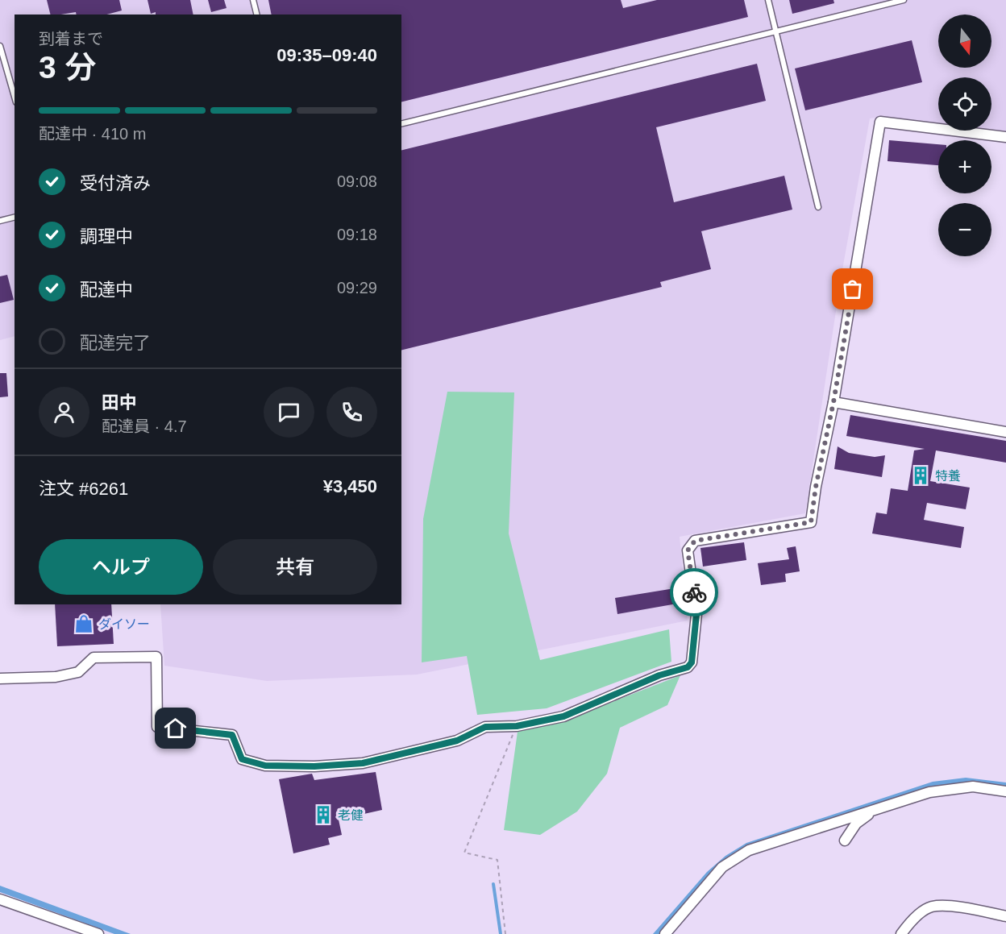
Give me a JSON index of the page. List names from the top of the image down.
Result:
{
  "places": {
    "building": ["特養", "老健"],
    "shop": ["ダイソー"]
  },
  "north": "bottom",
  "page": {
    "map_buttons": ["+", "−"],
    "heading": ["3 分", "到着まで", "09:35–09:40"],
    "panel": [
      "田中",
      "配達員 · 4.7",
      "注文 #6261",
      "¥3,450"
    ],
    "bar": "配達中 · 410 m",
    "list": [
      ["受付済み", "09:08"],
      ["調理中", "09:18"],
      ["配達中", "09:29"],
      "配達完了"
    ],
    "buttons": ["ヘルプ", "共有"]
  }
}
